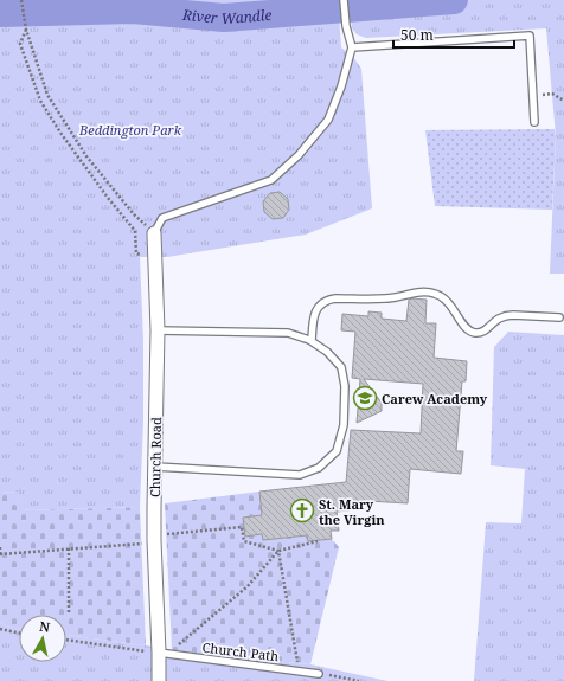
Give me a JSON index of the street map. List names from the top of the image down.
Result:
{
  "streets": {
    "street": ["Church Road"],
    "lane": ["Church Path"]
  },
  "crossings": [
    ["Church Road", "Church Path"]
  ],
  "water": ["River Wandle"],
  "parks": ["Beddington Park"],
  "places": {
    "school or university": ["Carew Academy"],
    "church": ["St. Mary the Virgin"]
  },
  "scale_bar": "50 m",
  "north": "top"
}
